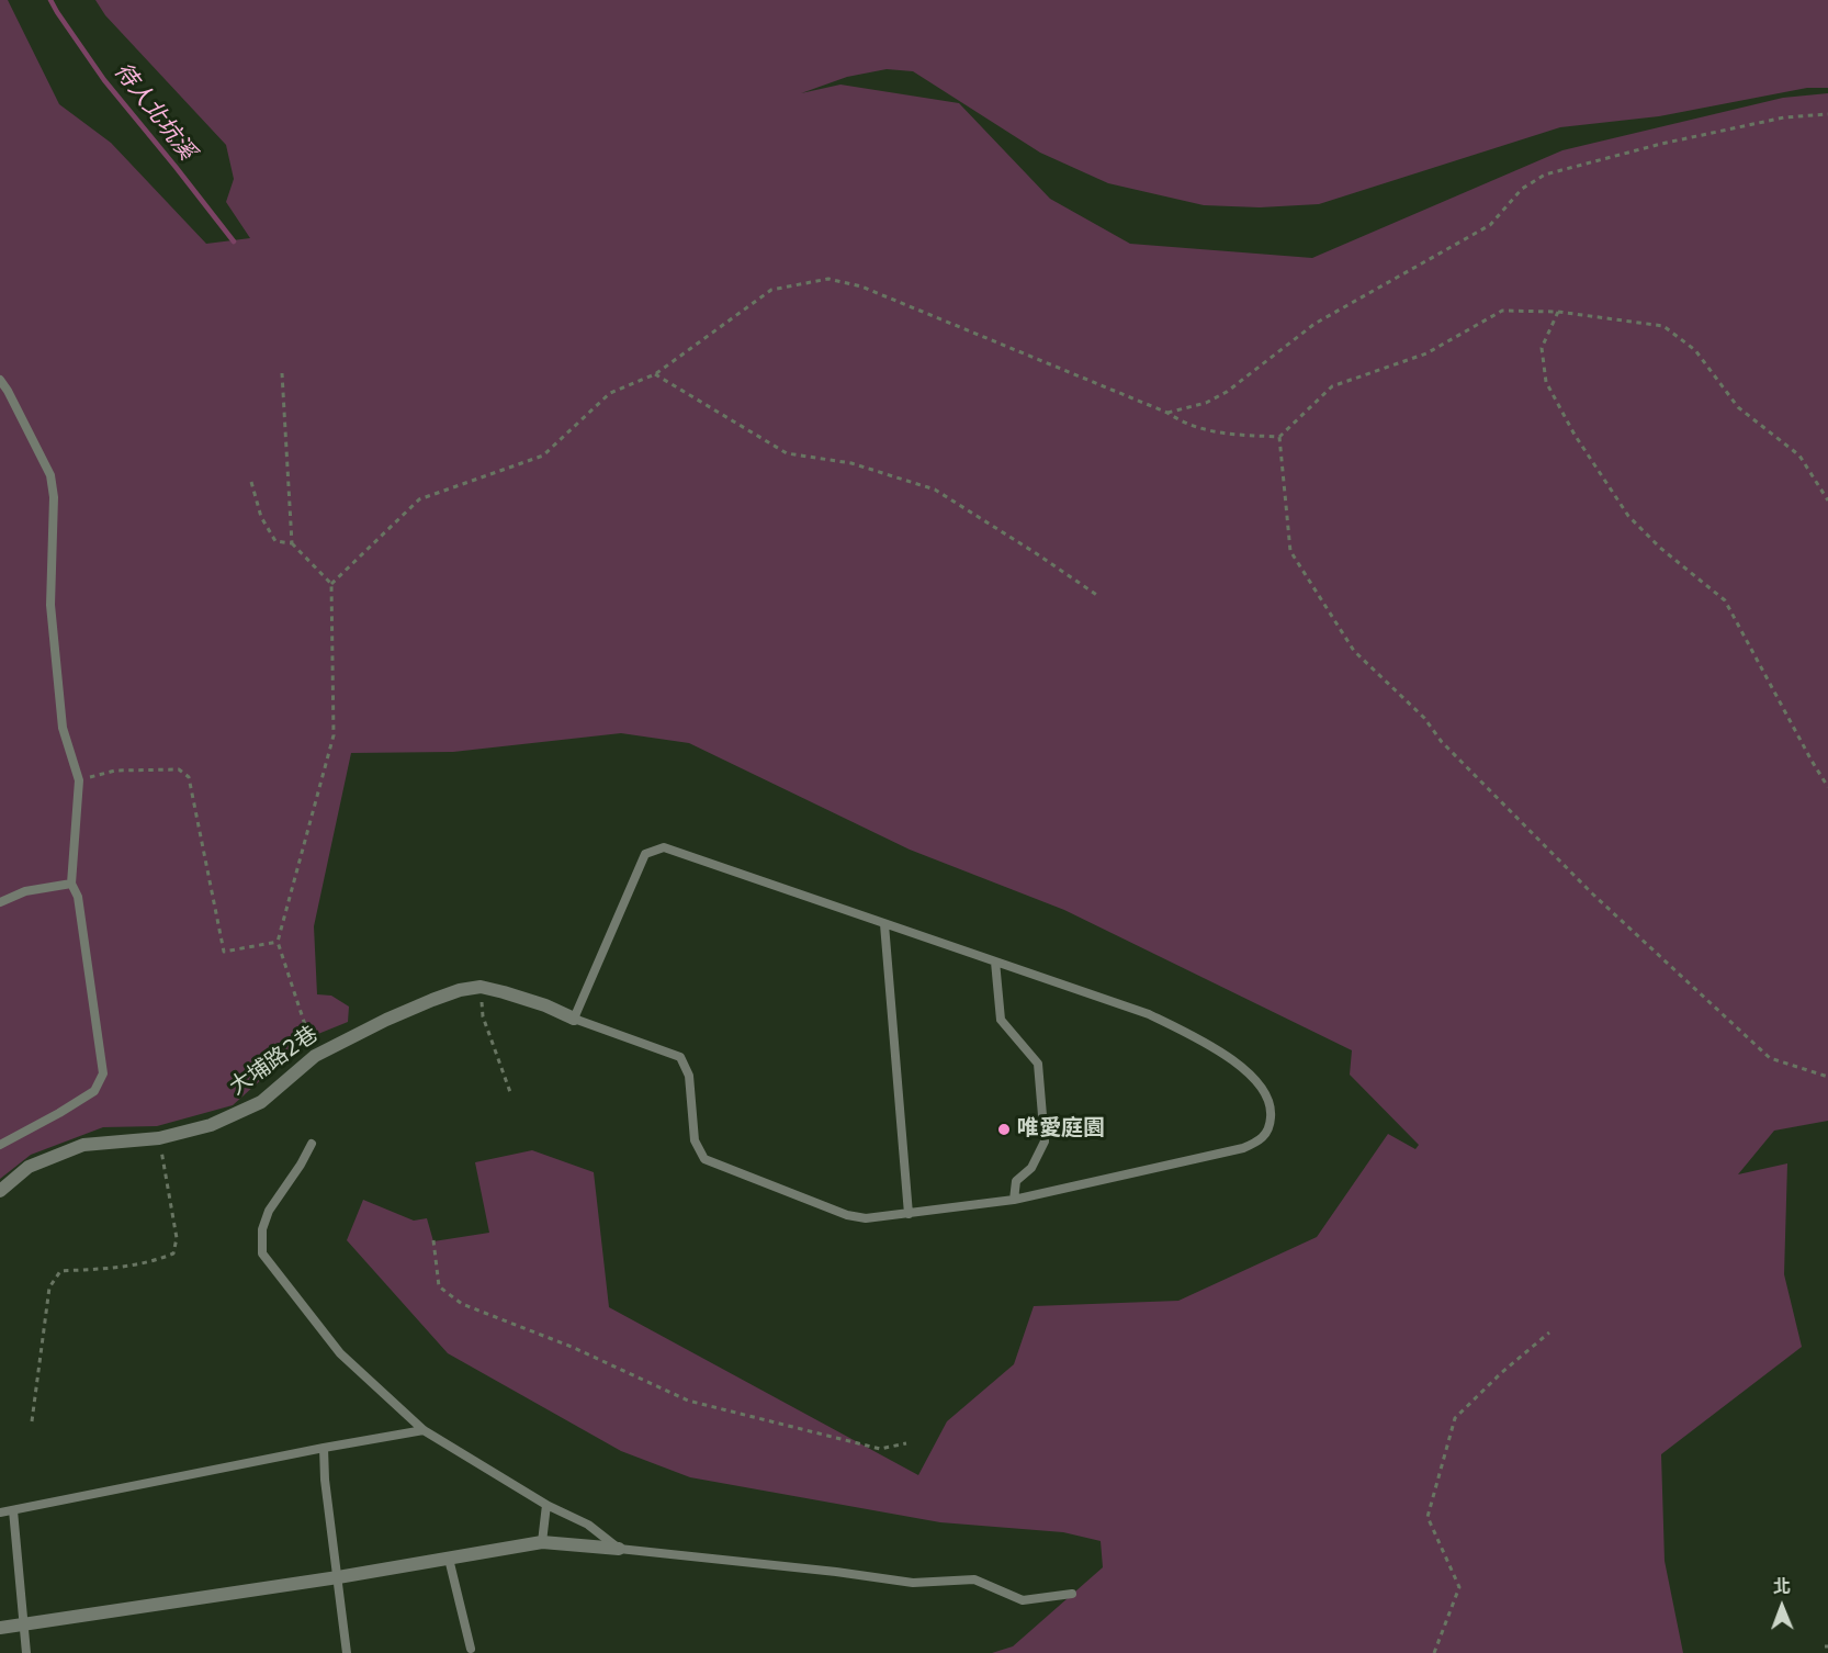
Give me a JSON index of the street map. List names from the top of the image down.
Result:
{
  "streets": {
    "street": ["大埔路2巷"]
  },
  "water": ["待人北坑溪"],
  "places": ["唯愛庭園"],
  "north": "top"
}
